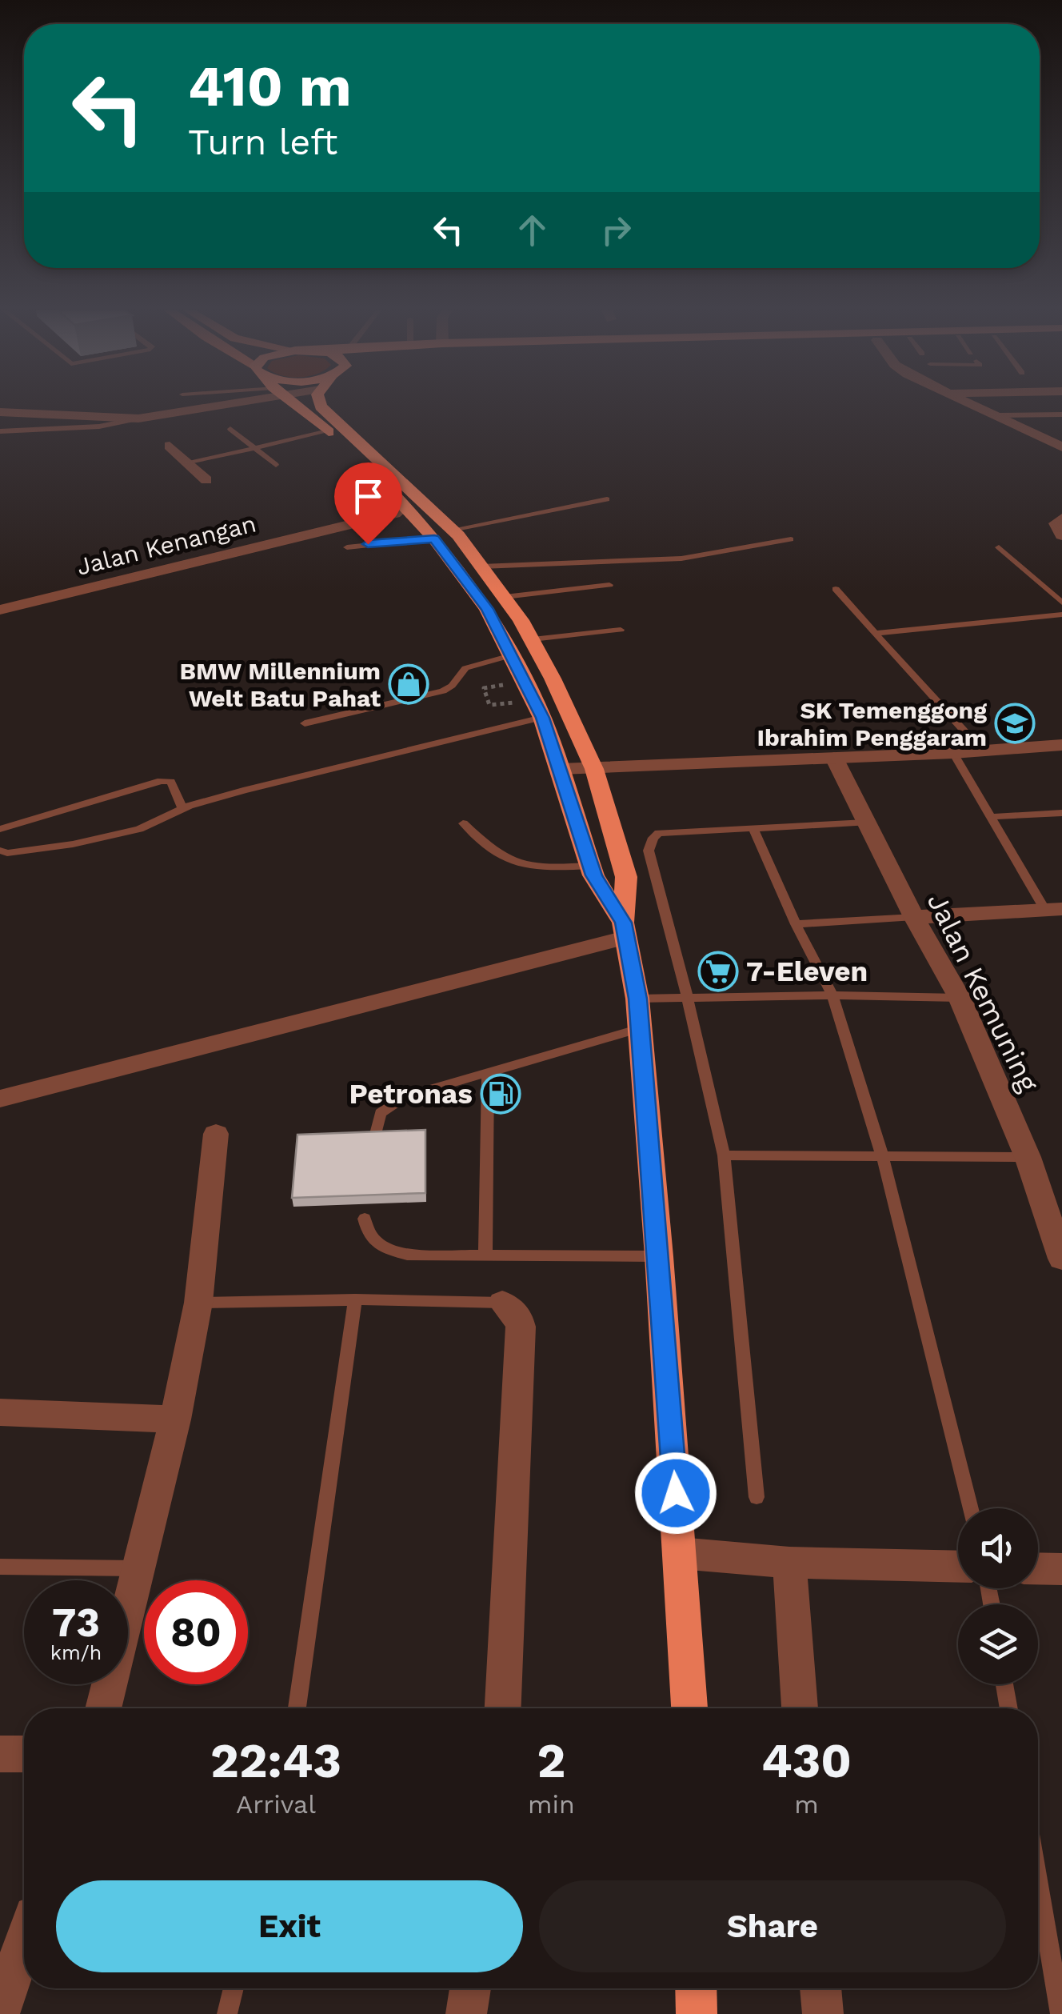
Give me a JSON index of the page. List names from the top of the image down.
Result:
{
  "streets": {
    "street": ["Jalan Kenangan", "Jalan Kemuning"]
  },
  "places": {
    "shop": ["BMW Millennium Welt Batu Pahat"],
    "school or university": ["SK Temenggong Ibrahim Penggaram"],
    "supermarket": ["7-Eleven"],
    "fuel station": ["Petronas"]
  },
  "page": {
    "turn": ["410 m", "Turn left"],
    "speed": "73 km/h",
    "limit": "80",
    "eta": [
      "22:43",
      "Arrival",
      "2",
      "min",
      "430",
      "m"
    ],
    "buttons": ["Exit", "Share"]
  }
}
